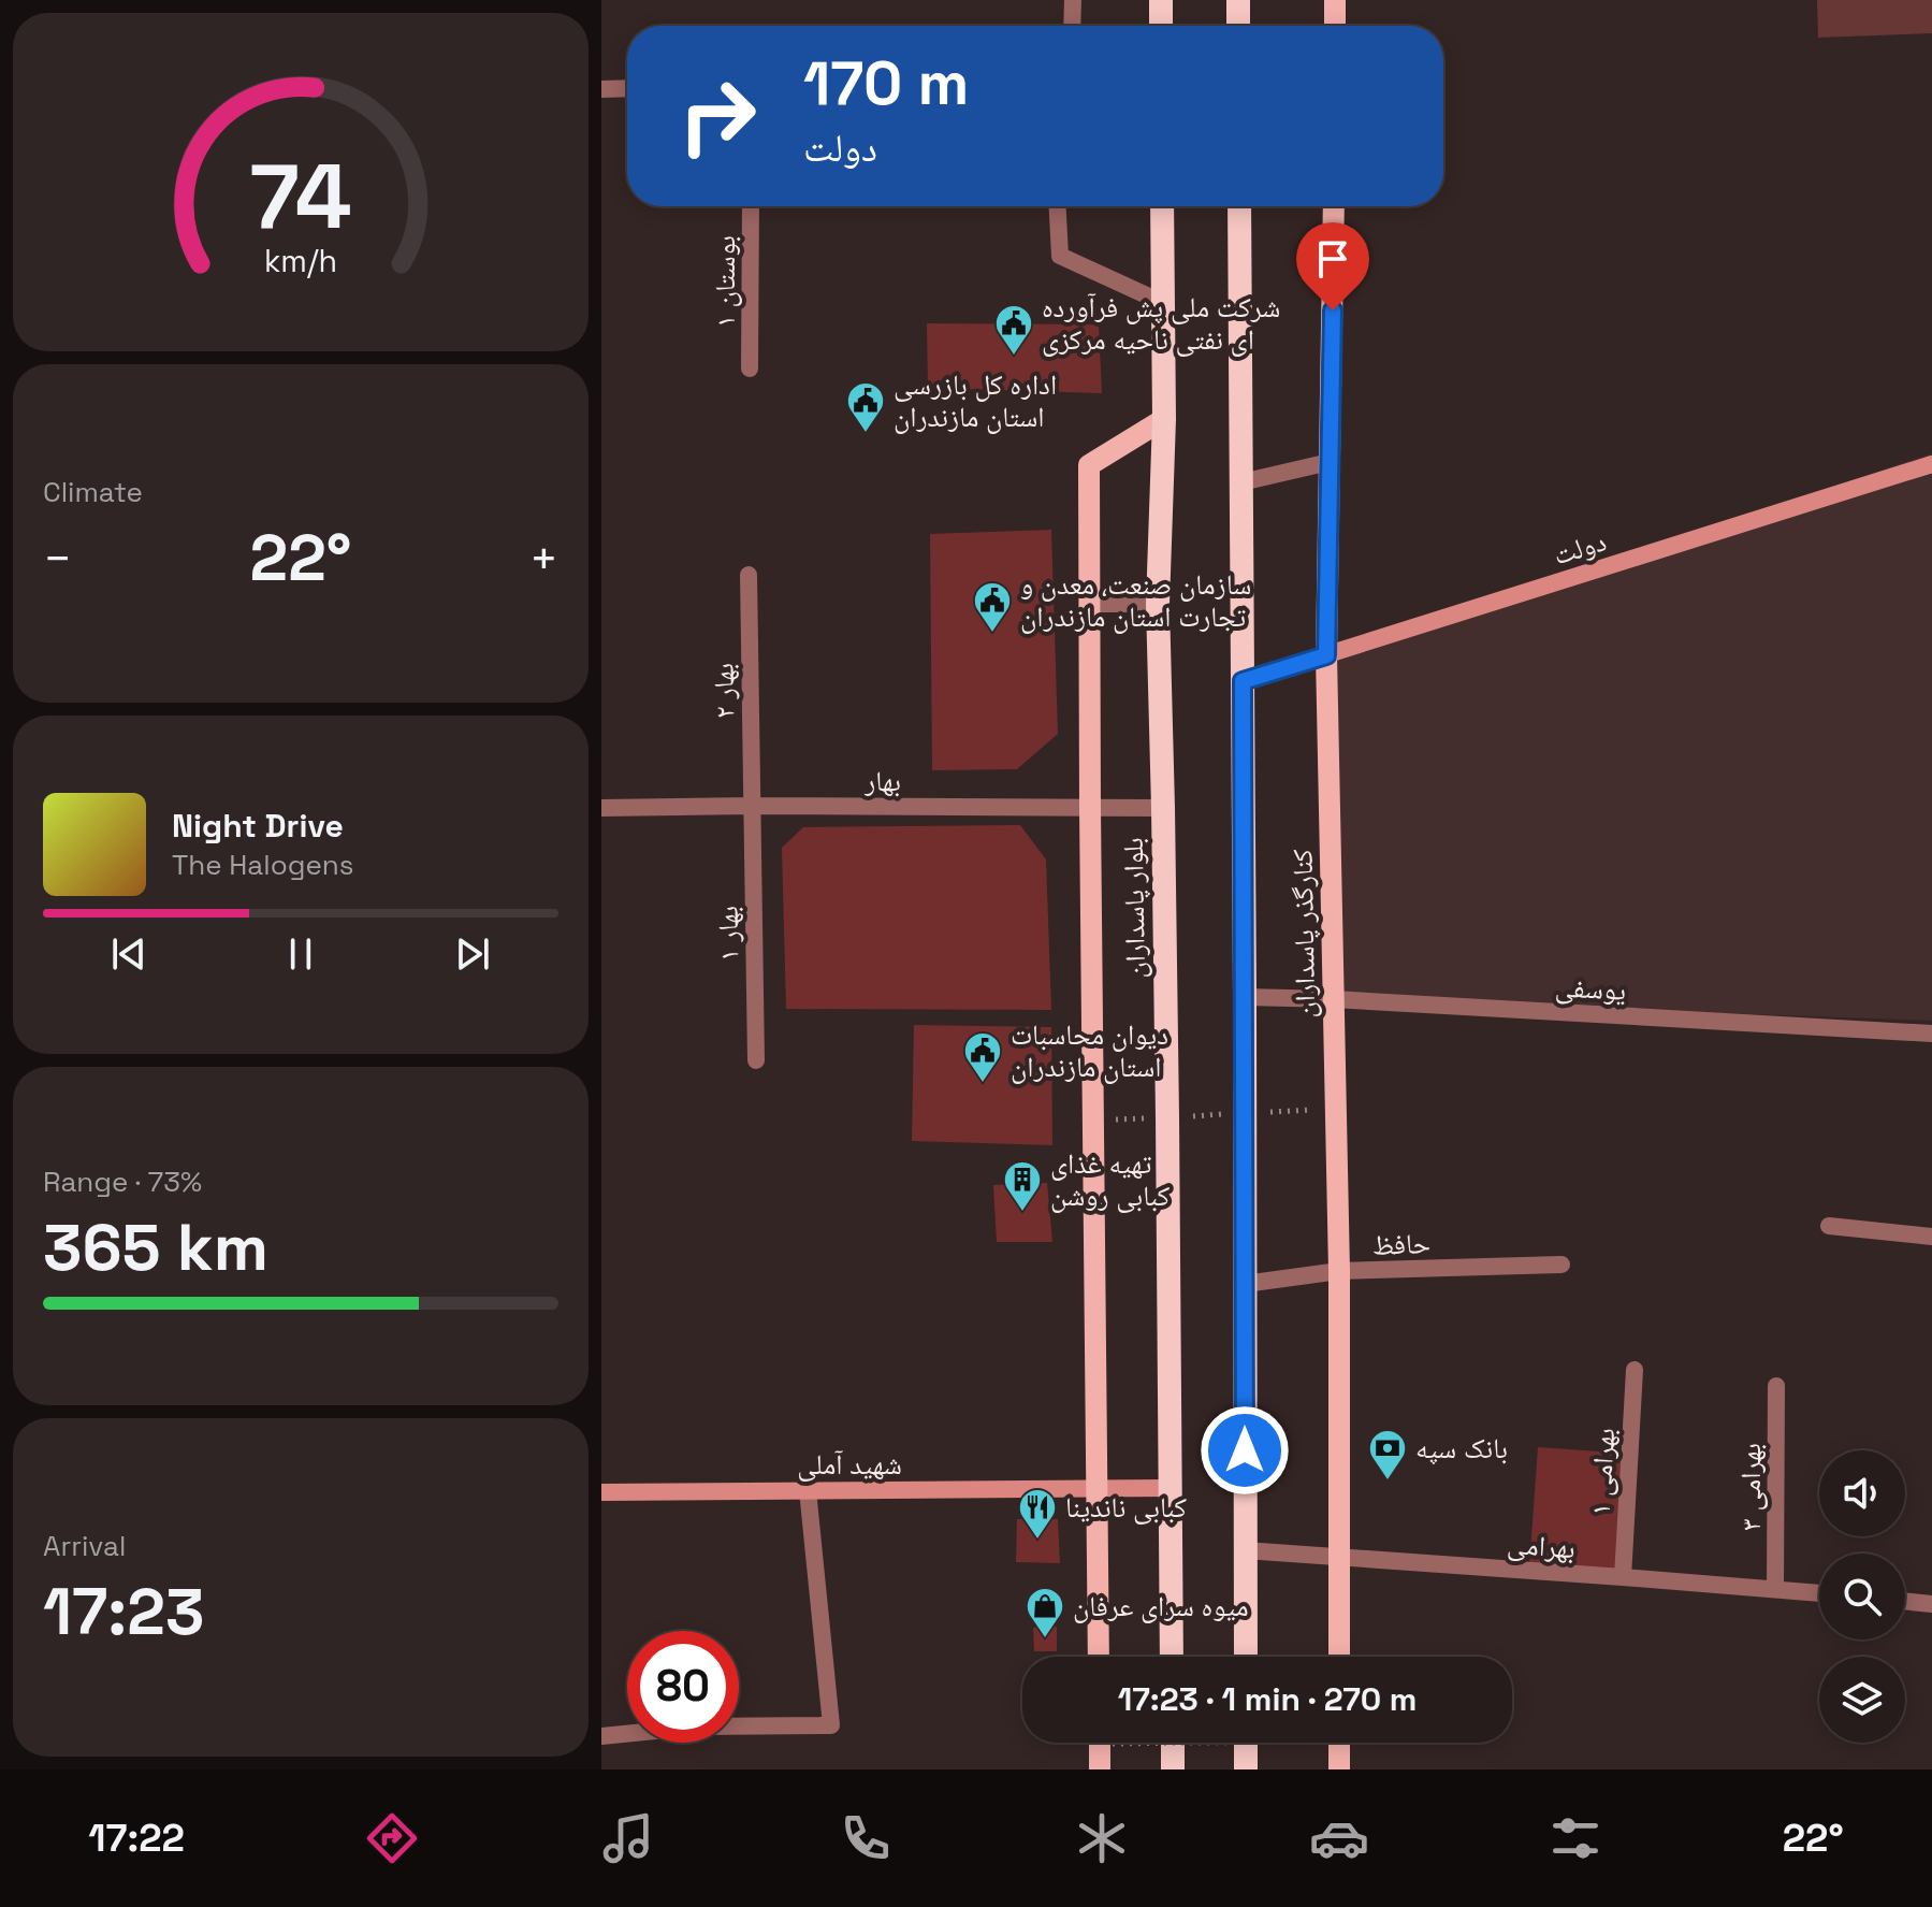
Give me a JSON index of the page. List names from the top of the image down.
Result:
{
  "streets": {
    "highway": ["بلوار پاسداران"],
    "main road": ["دولت", "کنارگذر پاسداران", "شهید آملی"],
    "street": [
      "بوستان ۱",
      "بهار ۲",
      "بهار",
      "بهار ۱",
      "یوسفی",
      "حافظ",
      "بهرامی ۱",
      "بهرامی ۳",
      "بهرامی"
    ]
  },
  "crossings": [
    ["دولت", "کنارگذر پاسداران"],
    ["بهار ۲", "بهار"],
    ["بهار ۲", "بهار ۱"],
    ["بهار", "بلوار پاسداران"],
    ["بهار", "بهار ۱"],
    ["بلوار پاسداران", "شهید آملی"],
    ["کنارگذر پاسداران", "یوسفی"],
    ["کنارگذر پاسداران", "حافظ"],
    ["کنارگذر پاسداران", "بهرامی"],
    ["بهرامی ۱", "بهرامی"],
    ["بهرامی ۳", "بهرامی"]
  ],
  "places": {
    "public building": [
      "شرکت ملی پش فرآورده ای نفتی ناحیه مرکزی",
      "اداره کل بازرسی استان مازندران",
      "سازمان صنعت، معدن و تجارت استان مازندران",
      "دیوان محاسبات استان مازندران"
    ],
    "building": ["تهیه غذای کبابی روشن"],
    "bank": ["بانک سپه"],
    "restaurant": ["کبابی ناندینا"],
    "shop": ["میوه سرای عرفان"]
  },
  "page": {
    "turn": ["170 m", "دولت"],
    "tile": [
      "Climate",
      ["Range · 73%", "365 km"],
      ["Arrival", "17:23"]
    ],
    "heat": ["−", "22°", "+"],
    "song": ["Night Drive", "The Halogens"],
    "limit": "80",
    "trip": "17:23 · 1 min · 270 m",
    "tabs": ["17:22", "22°"],
    "gauge": ["74", "km/h"]
  }
}
